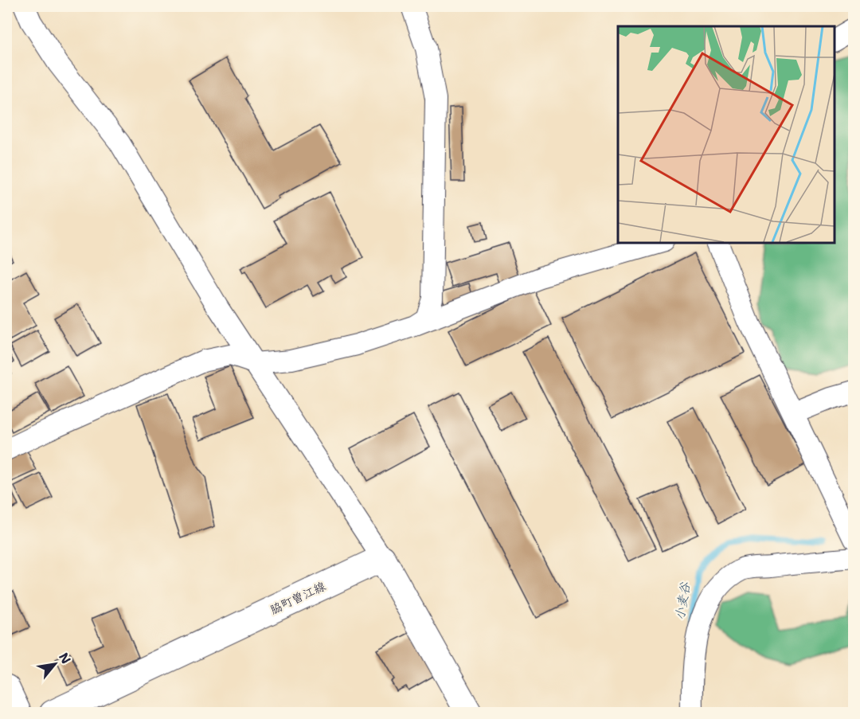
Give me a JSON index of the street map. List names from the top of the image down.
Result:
{
  "streets": {
    "main road": ["脇町曽江線"]
  },
  "water": ["小麦谷"],
  "north": "top right"
}
